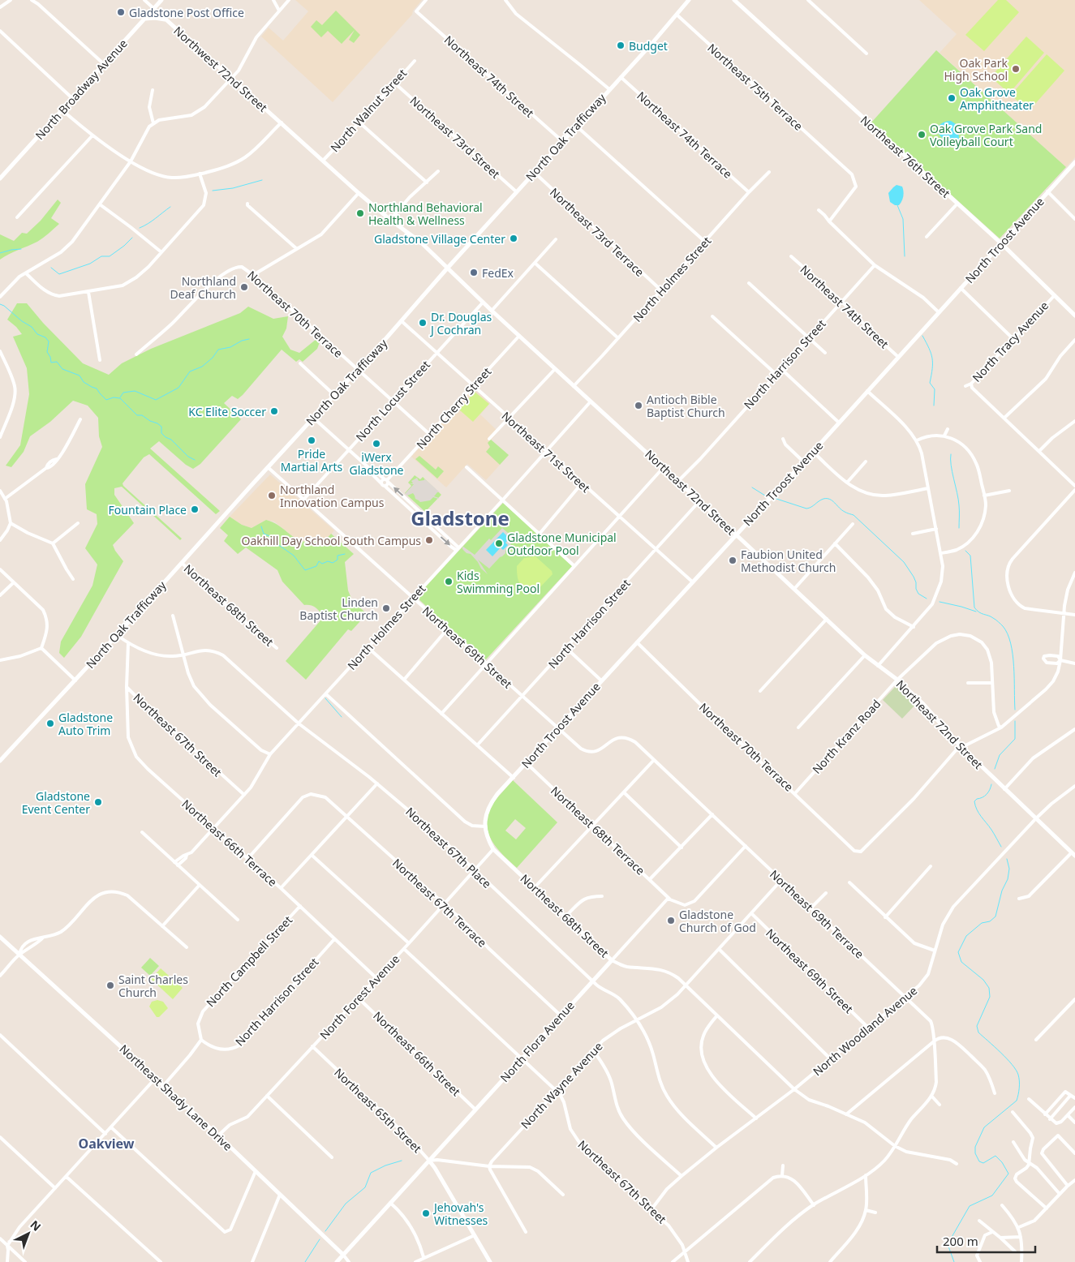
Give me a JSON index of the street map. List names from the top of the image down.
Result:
{
  "streets": {
    "street": [
      "Northwest 72nd Street",
      "Northeast 74th Street",
      "Northeast 75th Terrace",
      "North Broadway Avenue",
      "North Walnut Street",
      "Northeast 74th Terrace",
      "Northeast 73rd Street",
      "North Oak Trafficway",
      "Northeast 76th Street",
      "Northeast 73rd Terrace",
      "North Troost Avenue",
      "North Holmes Street",
      "Northeast 70th Terrace",
      "North Tracy Avenue",
      "North Harrison Street",
      "North Locust Street",
      "North Cherry Street",
      "Northeast 71st Street",
      "Northeast 72nd Street",
      "Northeast 68th Street",
      "Northeast 69th Street",
      "Northeast 67th Street",
      "North Kranz Road",
      "Northeast 68th Terrace",
      "Northeast 66th Terrace",
      "Northeast 67th Place",
      "Northeast 67th Terrace",
      "Northeast 69th Terrace",
      "North Campbell Street",
      "North Forest Avenue",
      "North Woodland Avenue",
      "North Flora Avenue",
      "Northeast 66th Street",
      "North Wayne Avenue",
      "Northeast Shady Lane Drive",
      "Northeast 65th Street"
    ]
  },
  "crossings": [
    ["Northwest 72nd Street", "North Broadway Avenue"],
    ["Northwest 72nd Street", "Northeast 72nd Street"],
    ["Northeast 74th Street", "North Oak Trafficway"],
    ["Northeast 74th Street", "North Troost Avenue"],
    ["Northeast 74th Street", "North Harrison Street"],
    ["Northeast 75th Terrace", "North Oak Trafficway"],
    ["North Walnut Street", "Northeast 73rd Street"],
    ["North Walnut Street", "Northeast 72nd Street"],
    ["Northeast 74th Terrace", "North Oak Trafficway"],
    ["Northeast 74th Terrace", "North Holmes Street"],
    ["Northeast 73rd Street", "North Oak Trafficway"],
    ["North Oak Trafficway", "Northeast 73rd Terrace"],
    ["North Oak Trafficway", "Northeast 70th Terrace"],
    ["North Oak Trafficway", "Northeast 71st Street"],
    ["North Oak Trafficway", "Northeast 72nd Street"],
    ["North Oak Trafficway", "Northeast 68th Street"],
    ["North Oak Trafficway", "Northeast 69th Street"],
    ["North Oak Trafficway", "Northeast 67th Place"],
    ["Northeast 76th Street", "North Troost Avenue"],
    ["Northeast 76th Street", "North Tracy Avenue"],
    ["Northeast 73rd Terrace", "North Holmes Street"],
    ["North Troost Avenue", "Northeast 70th Terrace"],
    ["North Troost Avenue", "Northeast 71st Street"],
    ["North Troost Avenue", "Northeast 72nd Street"],
    ["North Troost Avenue", "Northeast 68th Street"],
    ["North Troost Avenue", "Northeast 69th Street"],
    ["North Troost Avenue", "Northeast 68th Terrace"],
    ["North Holmes Street", "Northeast 71st Street"],
    ["North Holmes Street", "Northeast 72nd Street"],
    ["North Holmes Street", "Northeast 69th Street"],
    ["North Holmes Street", "Northeast 67th Street"],
    ["North Holmes Street", "Northeast 66th Terrace"],
    ["North Holmes Street", "Northeast 67th Place"],
    ["Northeast 70th Terrace", "North Locust Street"],
    ["Northeast 70th Terrace", "North Cherry Street"],
    ["Northeast 70th Terrace", "Northeast 72nd Street"],
    ["Northeast 70th Terrace", "North Kranz Road"],
    ["North Harrison Street", "Northeast 71st Street"],
    ["North Harrison Street", "Northeast 72nd Street"],
    ["North Harrison Street", "Northeast 69th Street"],
    ["North Harrison Street", "Northeast 66th Terrace"],
    ["North Harrison Street", "North Campbell Street"],
    ["North Locust Street", "Northeast 71st Street"],
    ["North Locust Street", "Northeast 72nd Street"],
    ["North Locust Street", "Northeast 69th Street"],
    ["North Cherry Street", "Northeast 71st Street"],
    ["North Cherry Street", "Northeast 72nd Street"],
    ["Northeast 72nd Street", "North Kranz Road"],
    ["Northeast 72nd Street", "North Woodland Avenue"],
    ["Northeast 68th Street", "North Forest Avenue"],
    ["Northeast 68th Street", "North Woodland Avenue"],
    ["Northeast 68th Street", "North Flora Avenue"],
    ["Northeast 68th Street", "North Wayne Avenue"],
    ["Northeast 69th Street", "Northeast 69th Terrace"],
    ["Northeast 69th Street", "North Woodland Avenue"],
    ["Northeast 69th Street", "North Wayne Avenue"],
    ["Northeast 67th Street", "Northeast 66th Terrace"],
    ["Northeast 67th Street", "Northeast 67th Place"],
    ["Northeast 67th Street", "North Forest Avenue"],
    ["Northeast 67th Street", "North Woodland Avenue"],
    ["Northeast 67th Street", "North Flora Avenue"],
    ["Northeast 67th Street", "North Wayne Avenue"],
    ["Northeast 68th Terrace", "North Flora Avenue"],
    ["Northeast 66th Terrace", "Northeast 67th Terrace"],
    ["Northeast 66th Terrace", "North Campbell Street"],
    ["Northeast 66th Terrace", "North Forest Avenue"],
    ["Northeast 67th Place", "North Forest Avenue"],
    ["Northeast 67th Place", "North Woodland Avenue"],
    ["Northeast 67th Place", "North Flora Avenue"],
    ["Northeast 67th Place", "North Wayne Avenue"],
    ["Northeast 67th Terrace", "North Forest Avenue"],
    ["Northeast 67th Terrace", "North Flora Avenue"],
    ["Northeast 69th Terrace", "North Woodland Avenue"],
    ["Northeast 69th Terrace", "North Wayne Avenue"],
    ["North Forest Avenue", "Northeast 66th Street"],
    ["North Forest Avenue", "Northeast Shady Lane Drive"],
    ["North Forest Avenue", "Northeast 65th Street"],
    ["North Flora Avenue", "Northeast 66th Street"],
    ["North Flora Avenue", "Northeast Shady Lane Drive"],
    ["North Flora Avenue", "Northeast 65th Street"]
  ],
  "districts": ["Gladstone", "Oakview"],
  "places": [
    "Gladstone Post Office",
    "Budget",
    "Oak Park High School",
    "Oak Grove Amphitheater",
    "Oak Grove Park Sand Volleyball Court",
    "Northland Behavioral Health & Wellness",
    "Gladstone Village Center",
    "FedEx",
    "Northland Deaf Church",
    "Dr. Douglas J Cochran",
    "Antioch Bible Baptist Church",
    "KC Elite Soccer",
    "Pride Martial Arts",
    "iWerx Gladstone",
    "Northland Innovation Campus",
    "Fountain Place",
    "Oakhill Day School South Campus",
    "Gladstone Municipal Outdoor Pool",
    "Faubion United Methodist Church",
    "Kids Swimming Pool",
    "Linden Baptist Church",
    "Gladstone Auto Trim",
    "Gladstone Event Center",
    "Gladstone Church of God",
    "Saint Charles Church",
    "Jehovah's Witnesses"
  ],
  "scale_bar": "200 m",
  "north": "top right"
}
